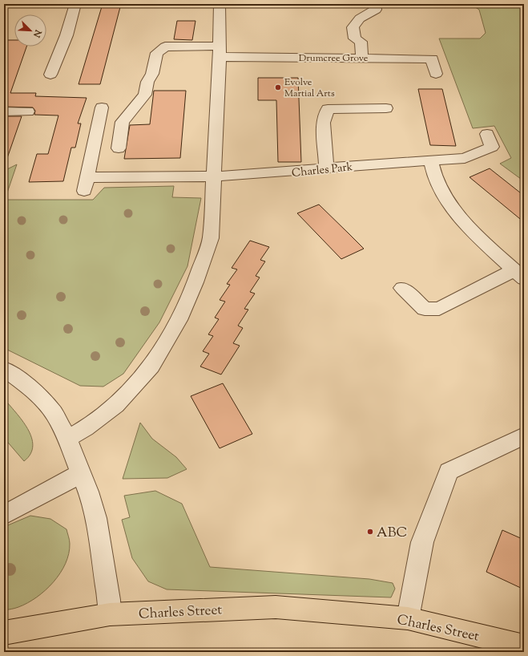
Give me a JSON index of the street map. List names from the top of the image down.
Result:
{
  "streets": {
    "main road": ["Charles Street"],
    "street": ["Drumcree Grove", "Charles Park"]
  },
  "places": ["Evolve Martial Arts", "ABC"],
  "north": "bottom right"
}
